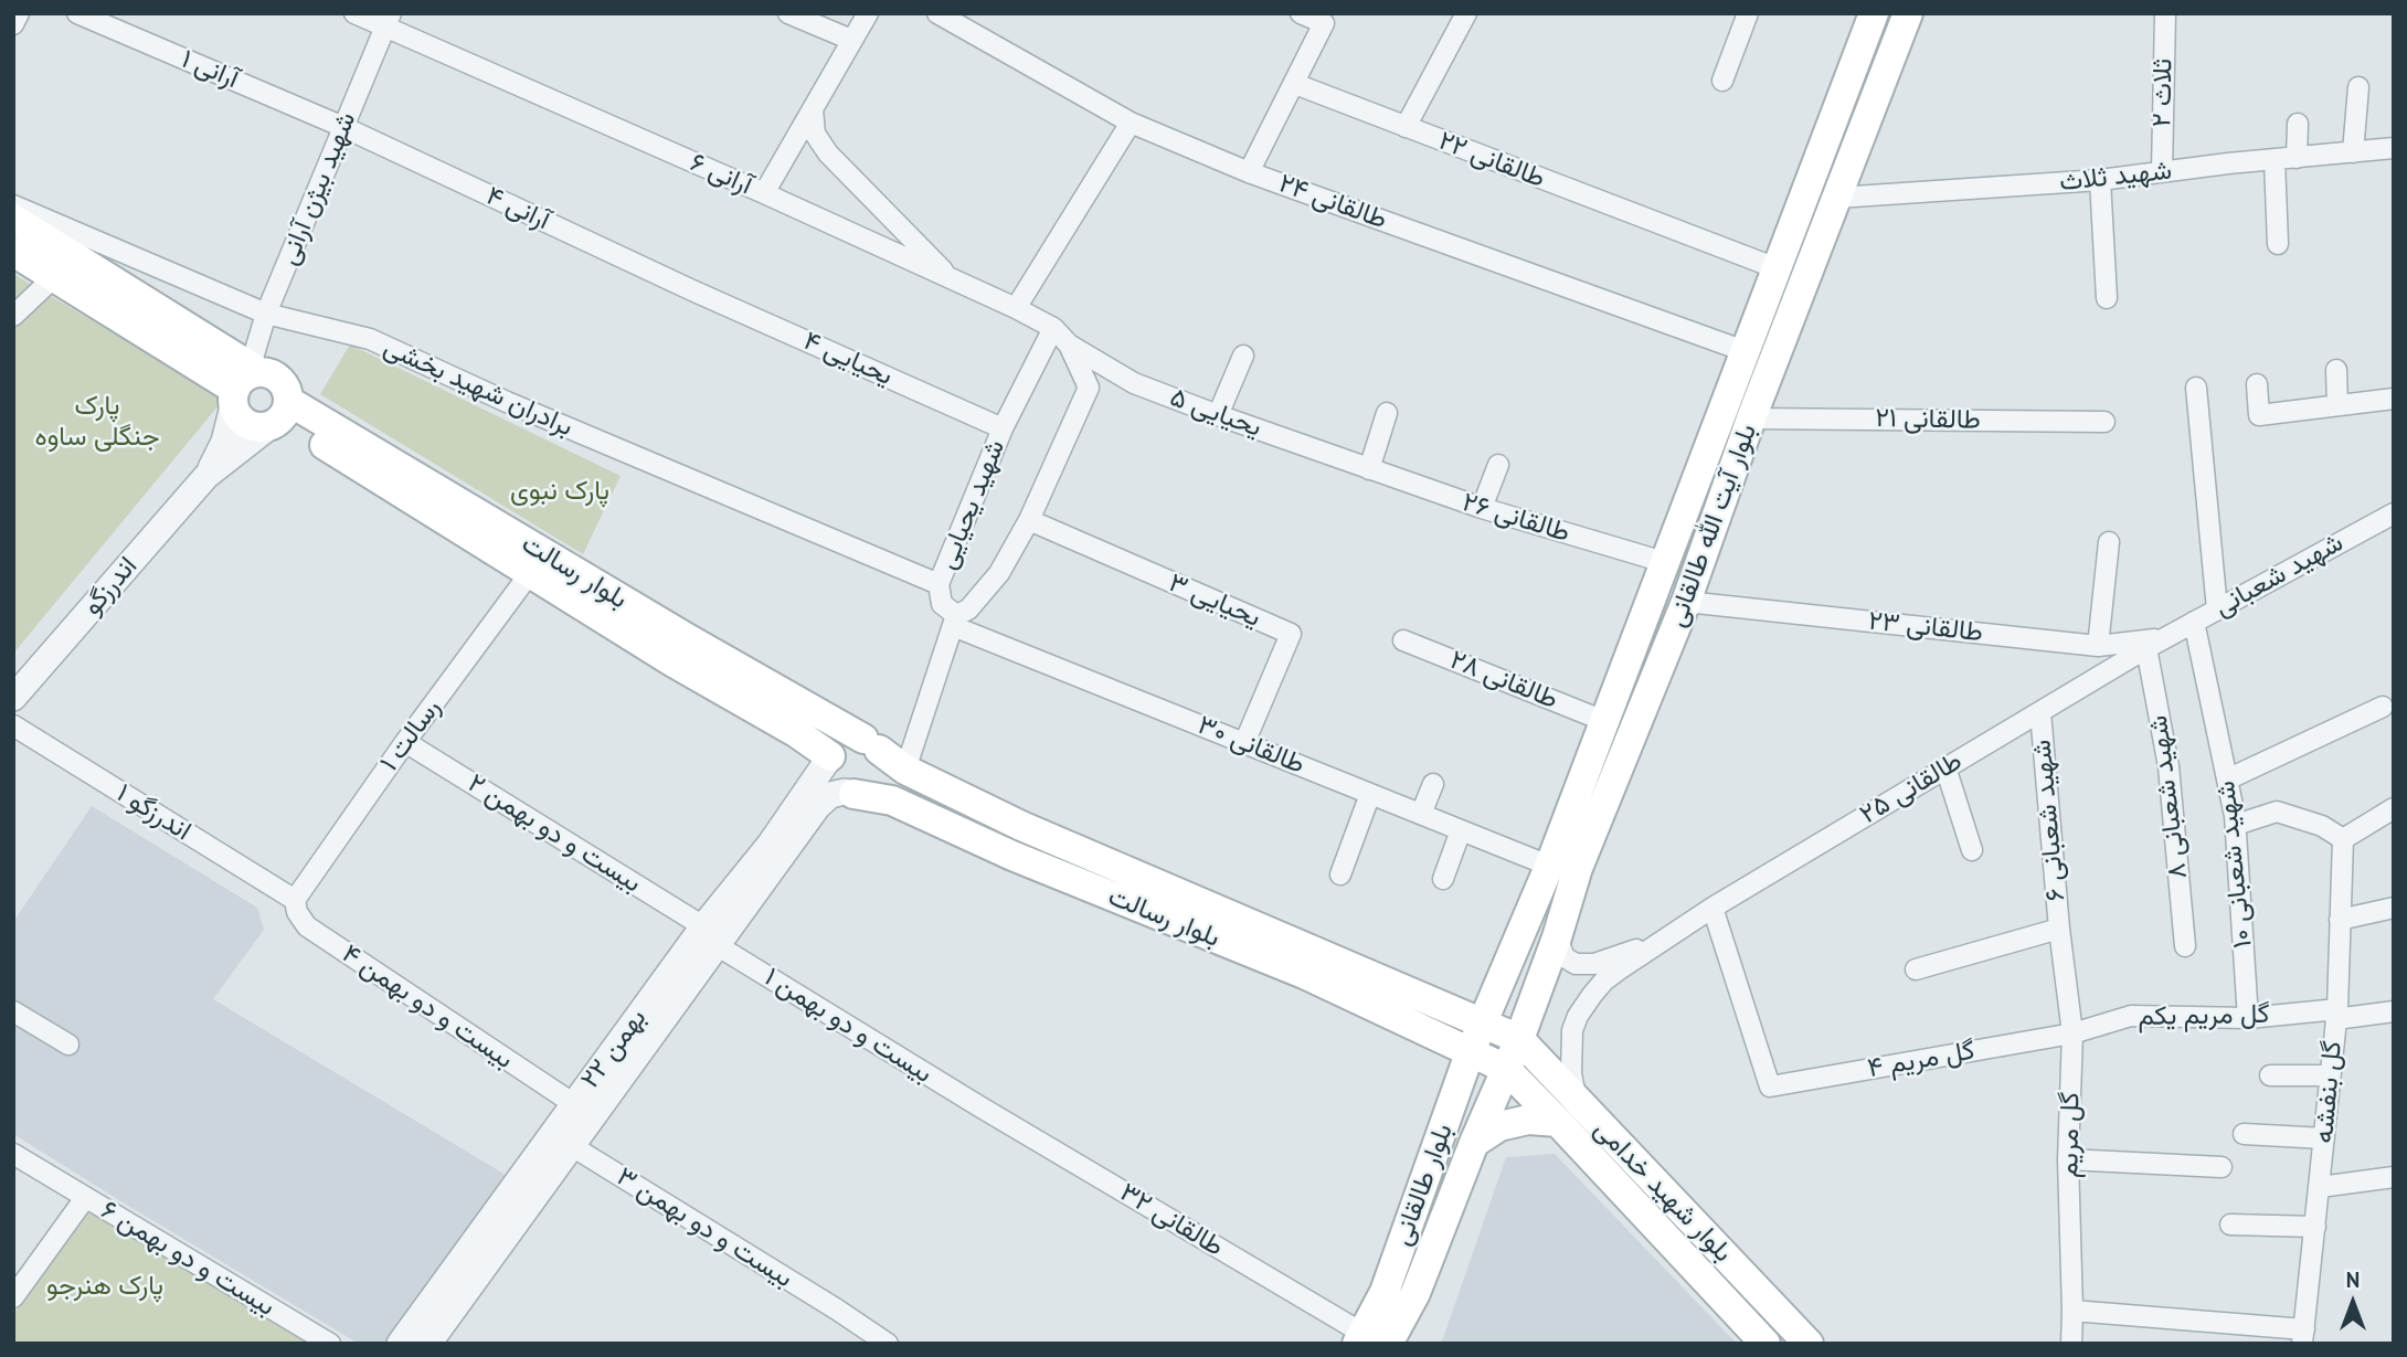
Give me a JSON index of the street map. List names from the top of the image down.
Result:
{
  "streets": {
    "main road": [
      "بلوار آیت الله طالقانی",
      "بلوار رسالت",
      "بلوار طالقانی",
      "بلوار شهید خدامی"
    ],
    "street": [
      "آرانی ۱",
      "ثلاث ۲",
      "طالقانی ۲۲",
      "آرانی ۶",
      "شهید ثلاث",
      "شهید بیژن آرانی",
      "طالقانی ۲۴",
      "آرانی ۴",
      "یحیایی ۴",
      "برادران شهید بخشی",
      "یحیایی ۵",
      "طالقانی ۲۱",
      "شهید یحیایی",
      "طالقانی ۲۶",
      "شهید شعبانی",
      "اندرزگو",
      "یحیایی ۳",
      "طالقانی ۲۳",
      "طالقانی ۲۸",
      "رسالت ۱",
      "طالقانی ۳۰",
      "طالقانی ۲۵",
      "شهید شعبانی ۸",
      "اندرزگو ۱",
      "شهید شعبانی ۶",
      "بیست و دو بهمن ۲",
      "شهید شعبانی ۱۰",
      "بیست و دو بهمن ۴",
      "گل مریم یکم",
      "بیست و دو بهمن ۱",
      "۲۲ بهمن",
      "گل مریم ۴",
      "گل بنفشه",
      "گل مریم",
      "طالقانی ۳۲",
      "بیست و دو بهمن ۳",
      "بیست و دو بهمن ۶"
    ]
  },
  "crossings": [
    ["آرانی ۱", "شهید بیژن آرانی"],
    ["آرانی ۱", "آرانی ۴"],
    ["ثلاث ۲", "شهید ثلاث"],
    ["طالقانی ۲۲", "بلوار آیت الله طالقانی"],
    ["آرانی ۶", "شهید بیژن آرانی"],
    ["آرانی ۶", "یحیایی ۵"],
    ["آرانی ۶", "شهید یحیایی"],
    ["شهید ثلاث", "بلوار آیت الله طالقانی"],
    ["شهید بیژن آرانی", "آرانی ۴"],
    ["شهید بیژن آرانی", "برادران شهید بخشی"],
    ["شهید بیژن آرانی", "بلوار رسالت"],
    ["طالقانی ۲۴", "بلوار آیت الله طالقانی"],
    ["آرانی ۴", "یحیایی ۴"],
    ["یحیایی ۴", "شهید یحیایی"],
    ["برادران شهید بخشی", "شهید یحیایی"],
    ["یحیایی ۵", "طالقانی ۲۶"],
    ["طالقانی ۲۱", "بلوار آیت الله طالقانی"],
    ["شهید یحیایی", "طالقانی ۳۰"],
    ["طالقانی ۲۶", "بلوار آیت الله طالقانی"],
    ["بلوار آیت الله طالقانی", "بلوار رسالت"],
    ["بلوار آیت الله طالقانی", "طالقانی ۲۳"],
    ["بلوار آیت الله طالقانی", "طالقانی ۲۸"],
    ["بلوار آیت الله طالقانی", "طالقانی ۳۰"],
    ["بلوار آیت الله طالقانی", "بلوار طالقانی"],
    ["بلوار آیت الله طالقانی", "بلوار شهید خدامی"],
    ["بلوار رسالت", "رسالت ۱"],
    ["بلوار رسالت", "۲۲ بهمن"],
    ["بلوار رسالت", "بلوار طالقانی"],
    ["بلوار رسالت", "بلوار شهید خدامی"],
    ["شهید شعبانی", "طالقانی ۲۳"],
    ["شهید شعبانی", "طالقانی ۲۵"],
    ["شهید شعبانی", "شهید شعبانی ۱۰"],
    ["یحیایی ۳", "طالقانی ۳۰"],
    ["طالقانی ۲۳", "طالقانی ۲۵"],
    ["رسالت ۱", "اندرزگو ۱"],
    ["رسالت ۱", "بیست و دو بهمن ۲"],
    ["رسالت ۱", "بیست و دو بهمن ۴"],
    ["طالقانی ۲۵", "شهید شعبانی ۸"],
    ["طالقانی ۲۵", "شهید شعبانی ۶"],
    ["طالقانی ۲۵", "گل مریم ۴"],
    ["اندرزگو ۱", "بیست و دو بهمن ۴"],
    ["شهید شعبانی ۶", "گل مریم"],
    ["بیست و دو بهمن ۲", "بیست و دو بهمن ۱"],
    ["بیست و دو بهمن ۲", "۲۲ بهمن"],
    ["شهید شعبانی ۱۰", "گل مریم یکم"],
    ["بیست و دو بهمن ۴", "۲۲ بهمن"],
    ["گل مریم یکم", "گل مریم ۴"],
    ["گل مریم یکم", "گل بنفشه"],
    ["گل مریم یکم", "گل مریم"],
    ["بیست و دو بهمن ۱", "۲۲ بهمن"],
    ["بیست و دو بهمن ۱", "طالقانی ۳۲"],
    ["۲۲ بهمن", "بیست و دو بهمن ۳"],
    ["گل مریم ۴", "گل مریم"],
    ["بلوار طالقانی", "بلوار شهید خدامی"],
    ["بلوار طالقانی", "طالقانی ۳۲"]
  ],
  "parks": ["پارک جنگلی ساوه", "پارک نبوی", "پارک هنرجو"],
  "north": "top"
}
